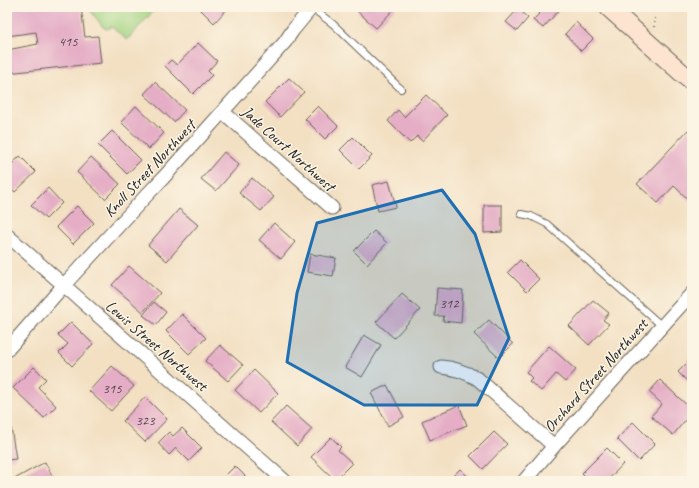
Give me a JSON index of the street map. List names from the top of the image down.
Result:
{
  "streets": {
    "street": [
      "Jade Court Northwest",
      "Knoll Street Northwest",
      "Lewis Street Northwest",
      "Orchard Street Northwest"
    ]
  },
  "crossings": [
    ["Jade Court Northwest", "Knoll Street Northwest"],
    ["Knoll Street Northwest", "Lewis Street Northwest"]
  ],
  "house_numbers": [
    "415",
    "312",
    "315",
    "323"
  ]
}
